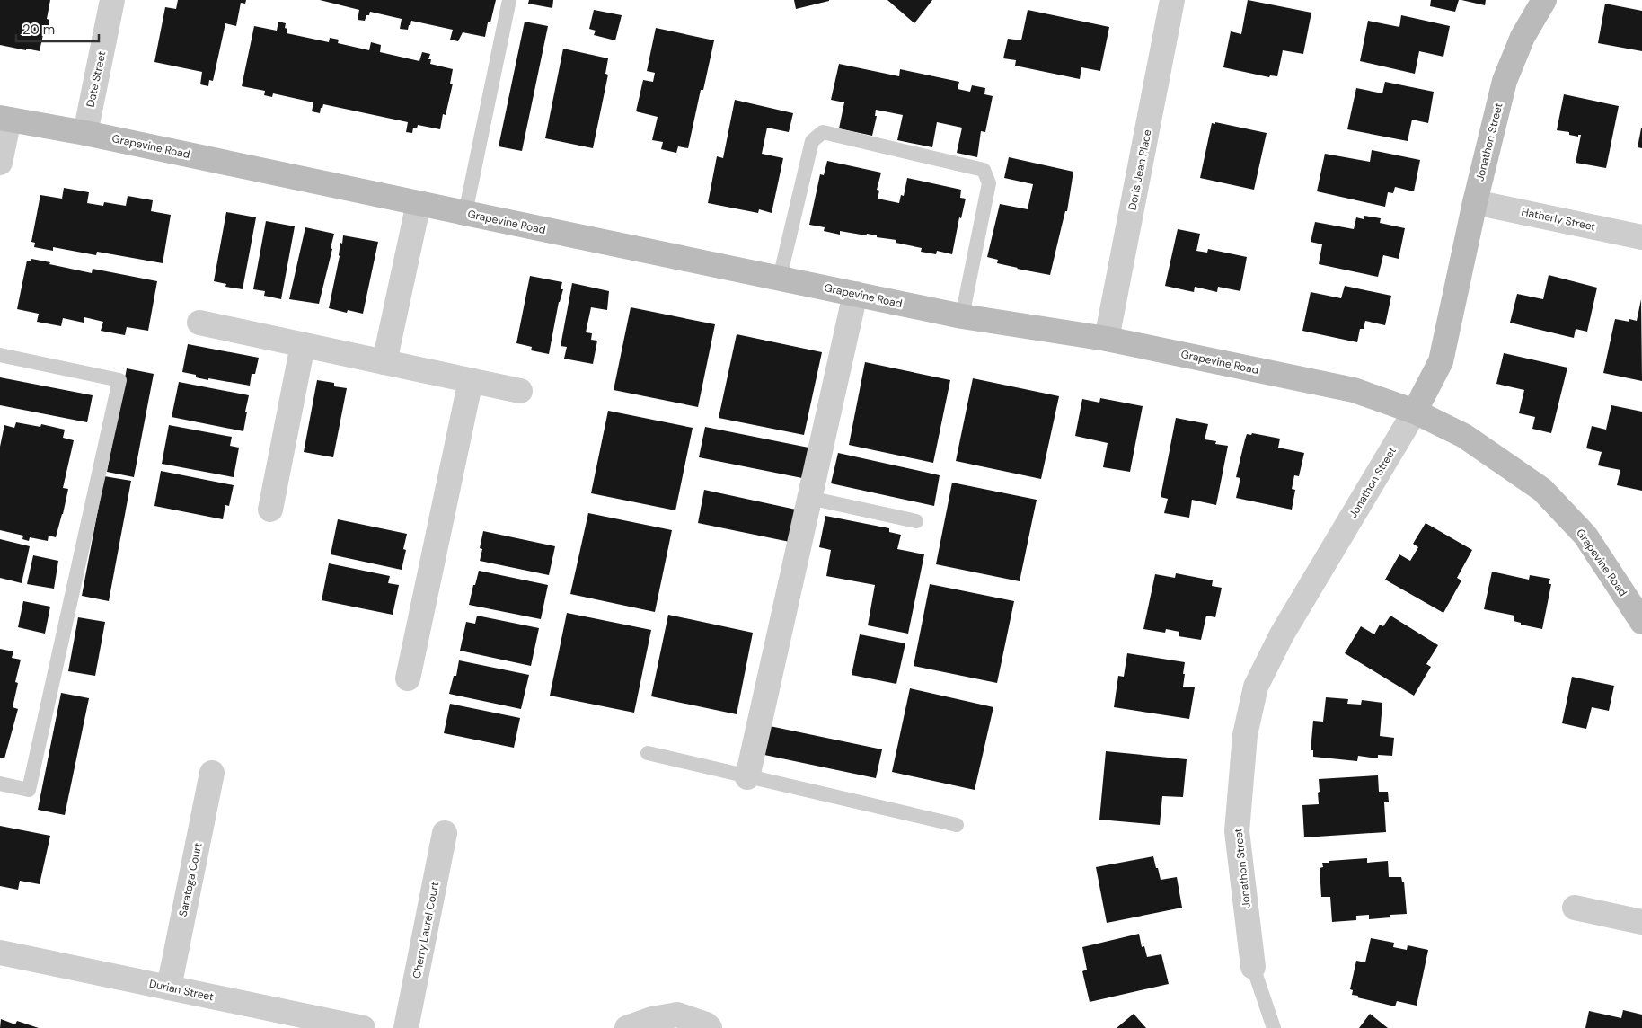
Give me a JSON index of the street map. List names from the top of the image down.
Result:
{
  "streets": {
    "main road": ["Jonathon Street", "Grapevine Road"],
    "street": [
      "Date Street",
      "Doris Jean Place",
      "Hatherly Street",
      "Saratoga Court",
      "Cherry Laurel Court",
      "Durian Street"
    ]
  },
  "crossings": [
    ["Date Street", "Grapevine Road"],
    ["Jonathon Street", "Grapevine Road"],
    ["Jonathon Street", "Hatherly Street"],
    ["Grapevine Road", "Doris Jean Place"],
    ["Saratoga Court", "Durian Street"]
  ],
  "scale_bar": "20 m"
}
